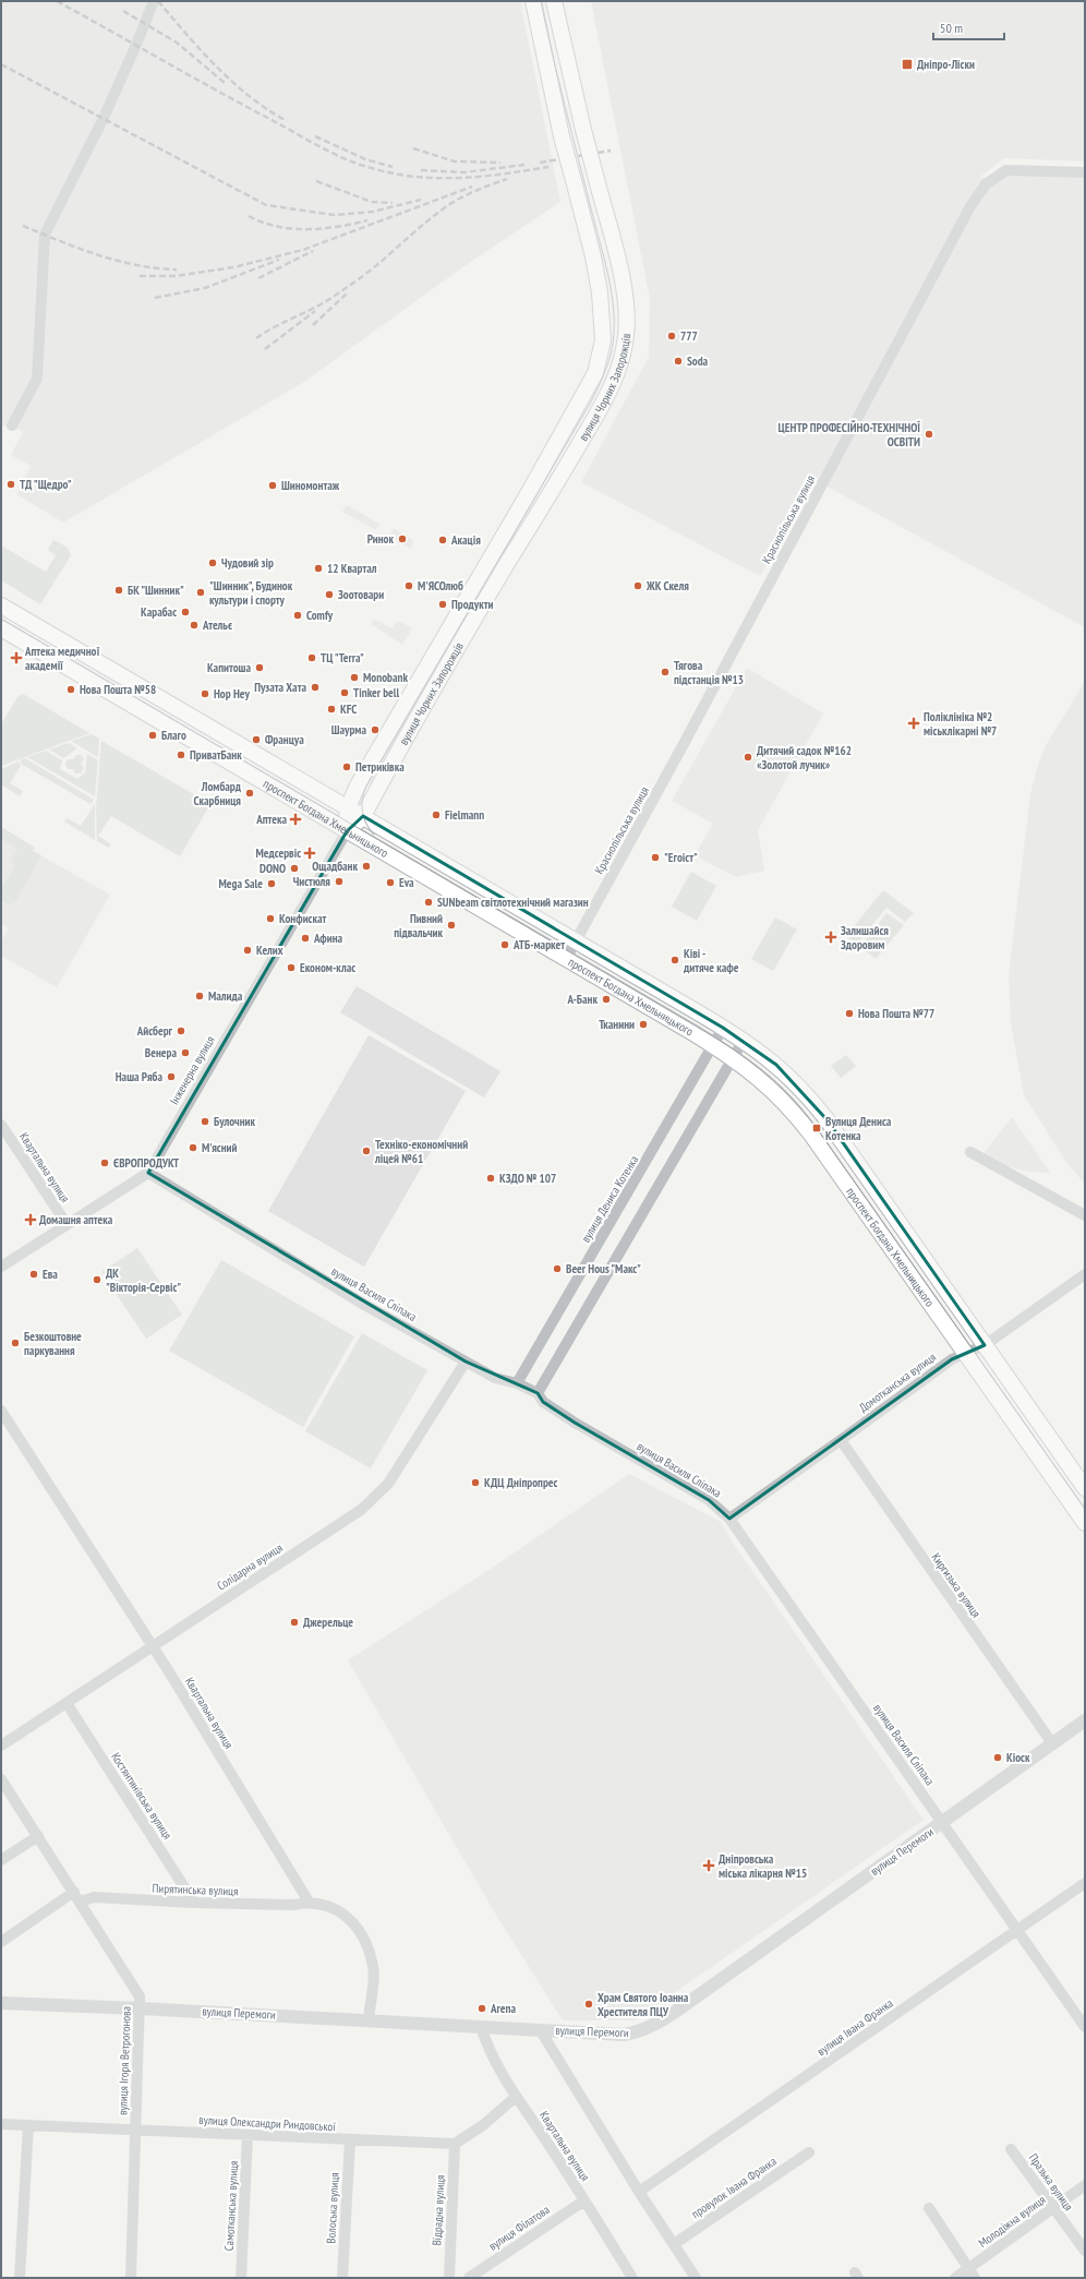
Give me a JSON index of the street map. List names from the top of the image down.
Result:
{
  "streets": {
    "main road": ["вулиця Чорних Запорожців", "проспект Богдана Хмельницького"],
    "street": [
      "Краснопільська вулиця",
      "Інженерна вулиця",
      "Квартальна вулиця",
      "вулиця Дениса Котенка",
      "вулиця Василя Сліпака",
      "Домотканська вулиця",
      "Солідарна вулиця",
      "Киргизька вулиця",
      "Костянтинівська вулиця",
      "вулиця Перемоги",
      "Пирятинська вулиця",
      "вулиця Івана Франка",
      "вулиця Ігоря Ветрогонова",
      "вулиця Олександри Риндовської",
      "Празька вулиця",
      "провулок Івана Франка",
      "Самотканська вулиця",
      "Волоська вулиця",
      "Відрадна вулиця",
      "Молодіжна вулиця",
      "вулиця Філатова"
    ]
  },
  "crossings": [
    ["вулиця Чорних Запорожців", "проспект Богдана Хмельницького"],
    ["вулиця Чорних Запорожців", "Інженерна вулиця"],
    ["Краснопільська вулиця", "проспект Богдана Хмельницького"],
    ["проспект Богдана Хмельницького", "Інженерна вулиця"],
    ["проспект Богдана Хмельницького", "вулиця Дениса Котенка"],
    ["проспект Богдана Хмельницького", "Домотканська вулиця"],
    ["Інженерна вулиця", "Квартальна вулиця"],
    ["Інженерна вулиця", "вулиця Василя Сліпака"],
    ["Квартальна вулиця", "Солідарна вулиця"],
    ["Квартальна вулиця", "вулиця Перемоги"],
    ["Квартальна вулиця", "Пирятинська вулиця"],
    ["Квартальна вулиця", "вулиця Філатова"],
    ["вулиця Дениса Котенка", "вулиця Василя Сліпака"],
    ["вулиця Василя Сліпака", "Домотканська вулиця"],
    ["вулиця Василя Сліпака", "Солідарна вулиця"],
    ["вулиця Василя Сліпака", "вулиця Перемоги"],
    ["вулиця Василя Сліпака", "вулиця Івана Франка"],
    ["Домотканська вулиця", "Киргизька вулиця"],
    ["Солідарна вулиця", "Костянтинівська вулиця"],
    ["Киргизька вулиця", "вулиця Перемоги"],
    ["Костянтинівська вулиця", "Пирятинська вулиця"],
    ["вулиця Перемоги", "вулиця Ігоря Ветрогонова"],
    ["Пирятинська вулиця", "вулиця Ігоря Ветрогонова"],
    ["вулиця Ігоря Ветрогонова", "вулиця Олександри Риндовської"],
    ["вулиця Олександри Риндовської", "Самотканська вулиця"],
    ["вулиця Олександри Риндовської", "Волоська вулиця"],
    ["вулиця Олександри Риндовської", "Відрадна вулиця"],
    ["Празька вулиця", "Молодіжна вулиця"]
  ],
  "places": {
    "transit": ["Дніпро-Ліски", "Вулиця Дениса Котенка"],
    "other": [
      "777",
      "Soda",
      "ЦЕНТР ПРОФЕСІЙНО-ТЕХНІЧНОЇ ОСВІТИ",
      "ТД \"Щедро\"",
      "Шиномонтаж",
      "Ринок",
      "Акація",
      "Чудовий зір",
      "12 Квартал",
      "М'ЯСОлюб",
      "ЖК Скеля",
      "БК \"Шинник\"",
      "\"Шинник\", Будинок культури і спорту",
      "Зоотовари",
      "Продукти",
      "Карабас",
      "Comfy",
      "Ательє",
      "ТЦ \"Terra\"",
      "Капитоша",
      "Тягова пiдстанцiя №13",
      "Monobank",
      "Пузата Хата",
      "Нова Пошта №58",
      "Tinker bell",
      "Hop Hey",
      "KFC",
      "Шаурма",
      "Благо",
      "Француа",
      "ПриватБанк",
      "Дитячий садок №162 «Золотой лучик»",
      "Петриківка",
      "Ломбард Скарбниця",
      "Fielmann",
      "\"Егоіст\"",
      "Ощадбанк",
      "DONO",
      "Чистюля",
      "Eva",
      "Mega Sale",
      "SUNbeam світлотехнічний магазин",
      "Конфискат",
      "Пивний підвальчик",
      "Афина",
      "АТБ-маркет",
      "Келих",
      "Ківі - дитяче кафе",
      "Економ-клас",
      "Малида",
      "А-Банк",
      "Нова Пошта №77",
      "Тканини",
      "Айсберг",
      "Венера",
      "Наша Ряба",
      "Булочник",
      "М'ясний",
      "Техніко-економічний ліцей №61",
      "ЄВРОПРОДУКТ",
      "КЗДО № 107",
      "Beer Hous \"Макс\"",
      "Ева",
      "ДК \"Вікторія-Сервіс\"",
      "Безкоштовне паркування",
      "КДЦ Дніпропрес",
      "Джерельце",
      "Кіоск",
      "Храм Святого Іоанна Хрестителя ПЦУ",
      "Arena"
    ],
    "health": [
      "Аптека медичної академії",
      "Поліклініка №2 міськлікарні №7",
      "Аптека",
      "Медсервіс",
      "Залишайся Здоровим",
      "Домашня аптека",
      "Дніпровська міська лікарня №15"
    ]
  },
  "scale_bar": "50 m"
}
